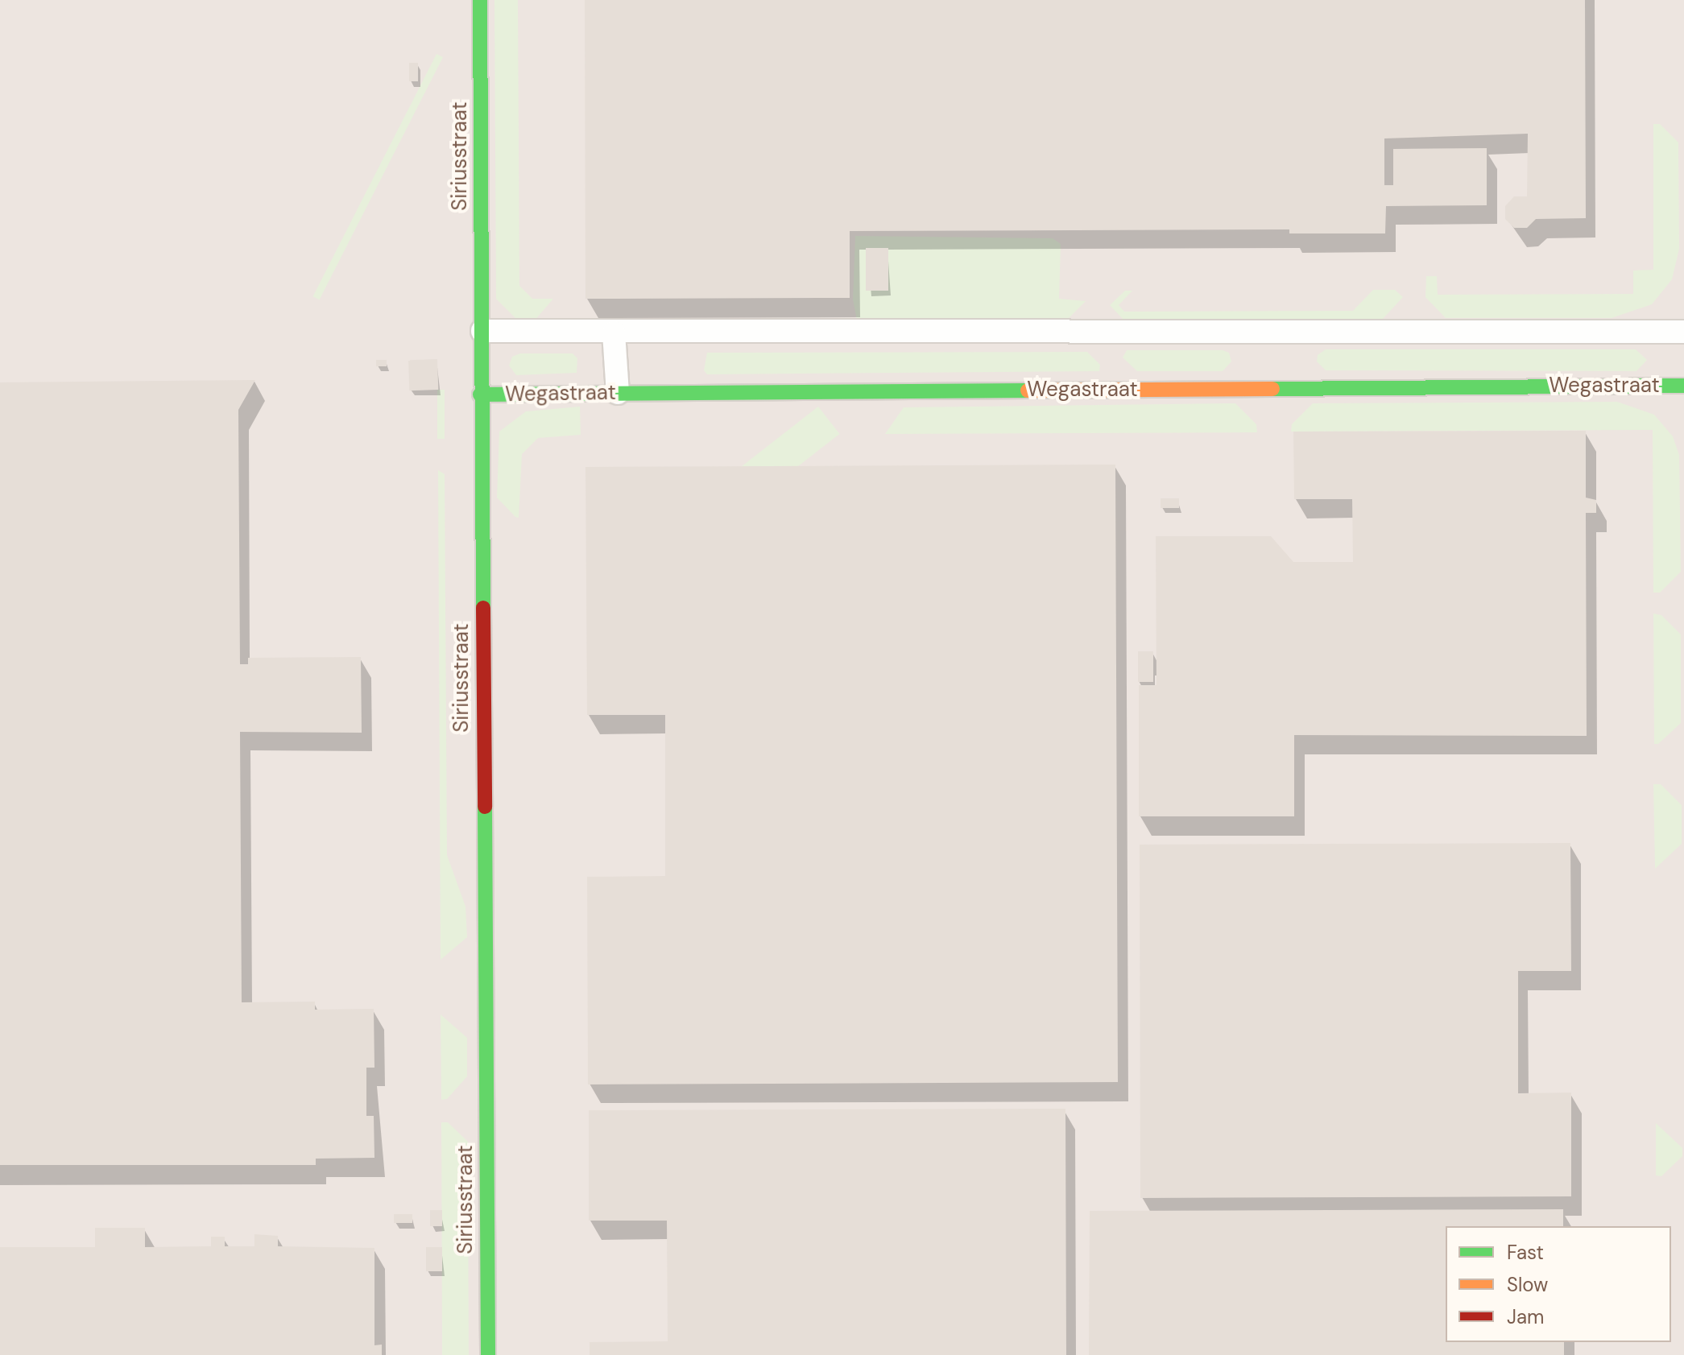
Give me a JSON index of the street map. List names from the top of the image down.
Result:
{
  "streets": {
    "street": ["Siriusstraat", "Wegastraat"]
  },
  "crossings": [
    ["Siriusstraat", "Wegastraat"]
  ],
  "legend": ["Fast", "Slow", "Jam"]
}
